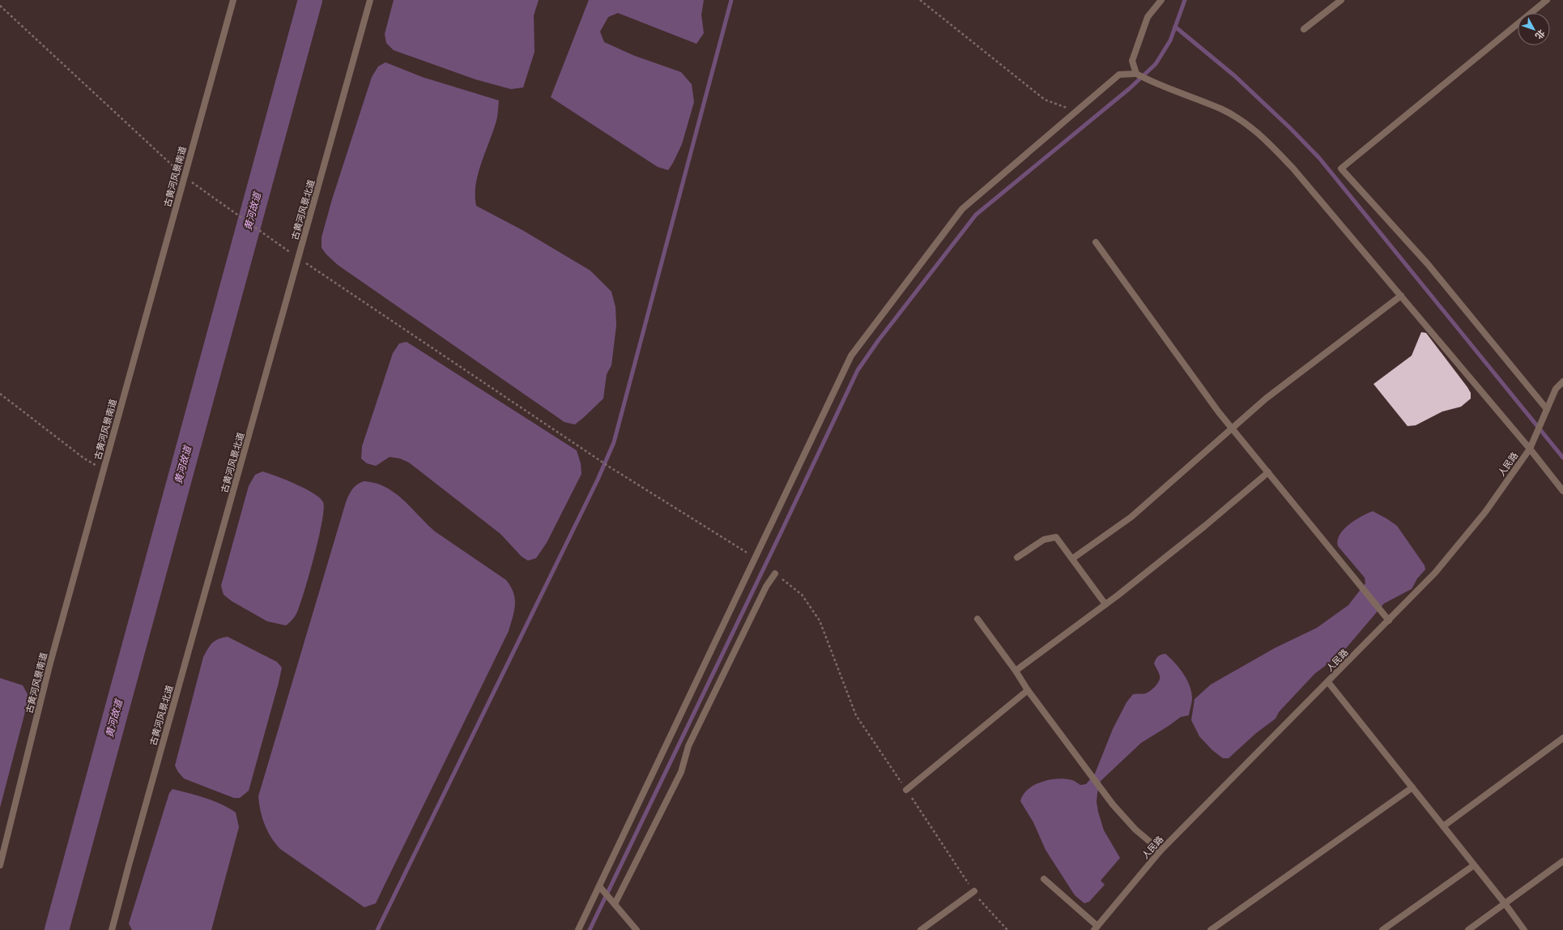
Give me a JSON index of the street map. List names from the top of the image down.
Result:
{
  "streets": {
    "street": ["古黄河风景南道", "古黄河风景北道", "人民路"]
  },
  "water": ["黄河故道"],
  "north": "bottom right"
}
